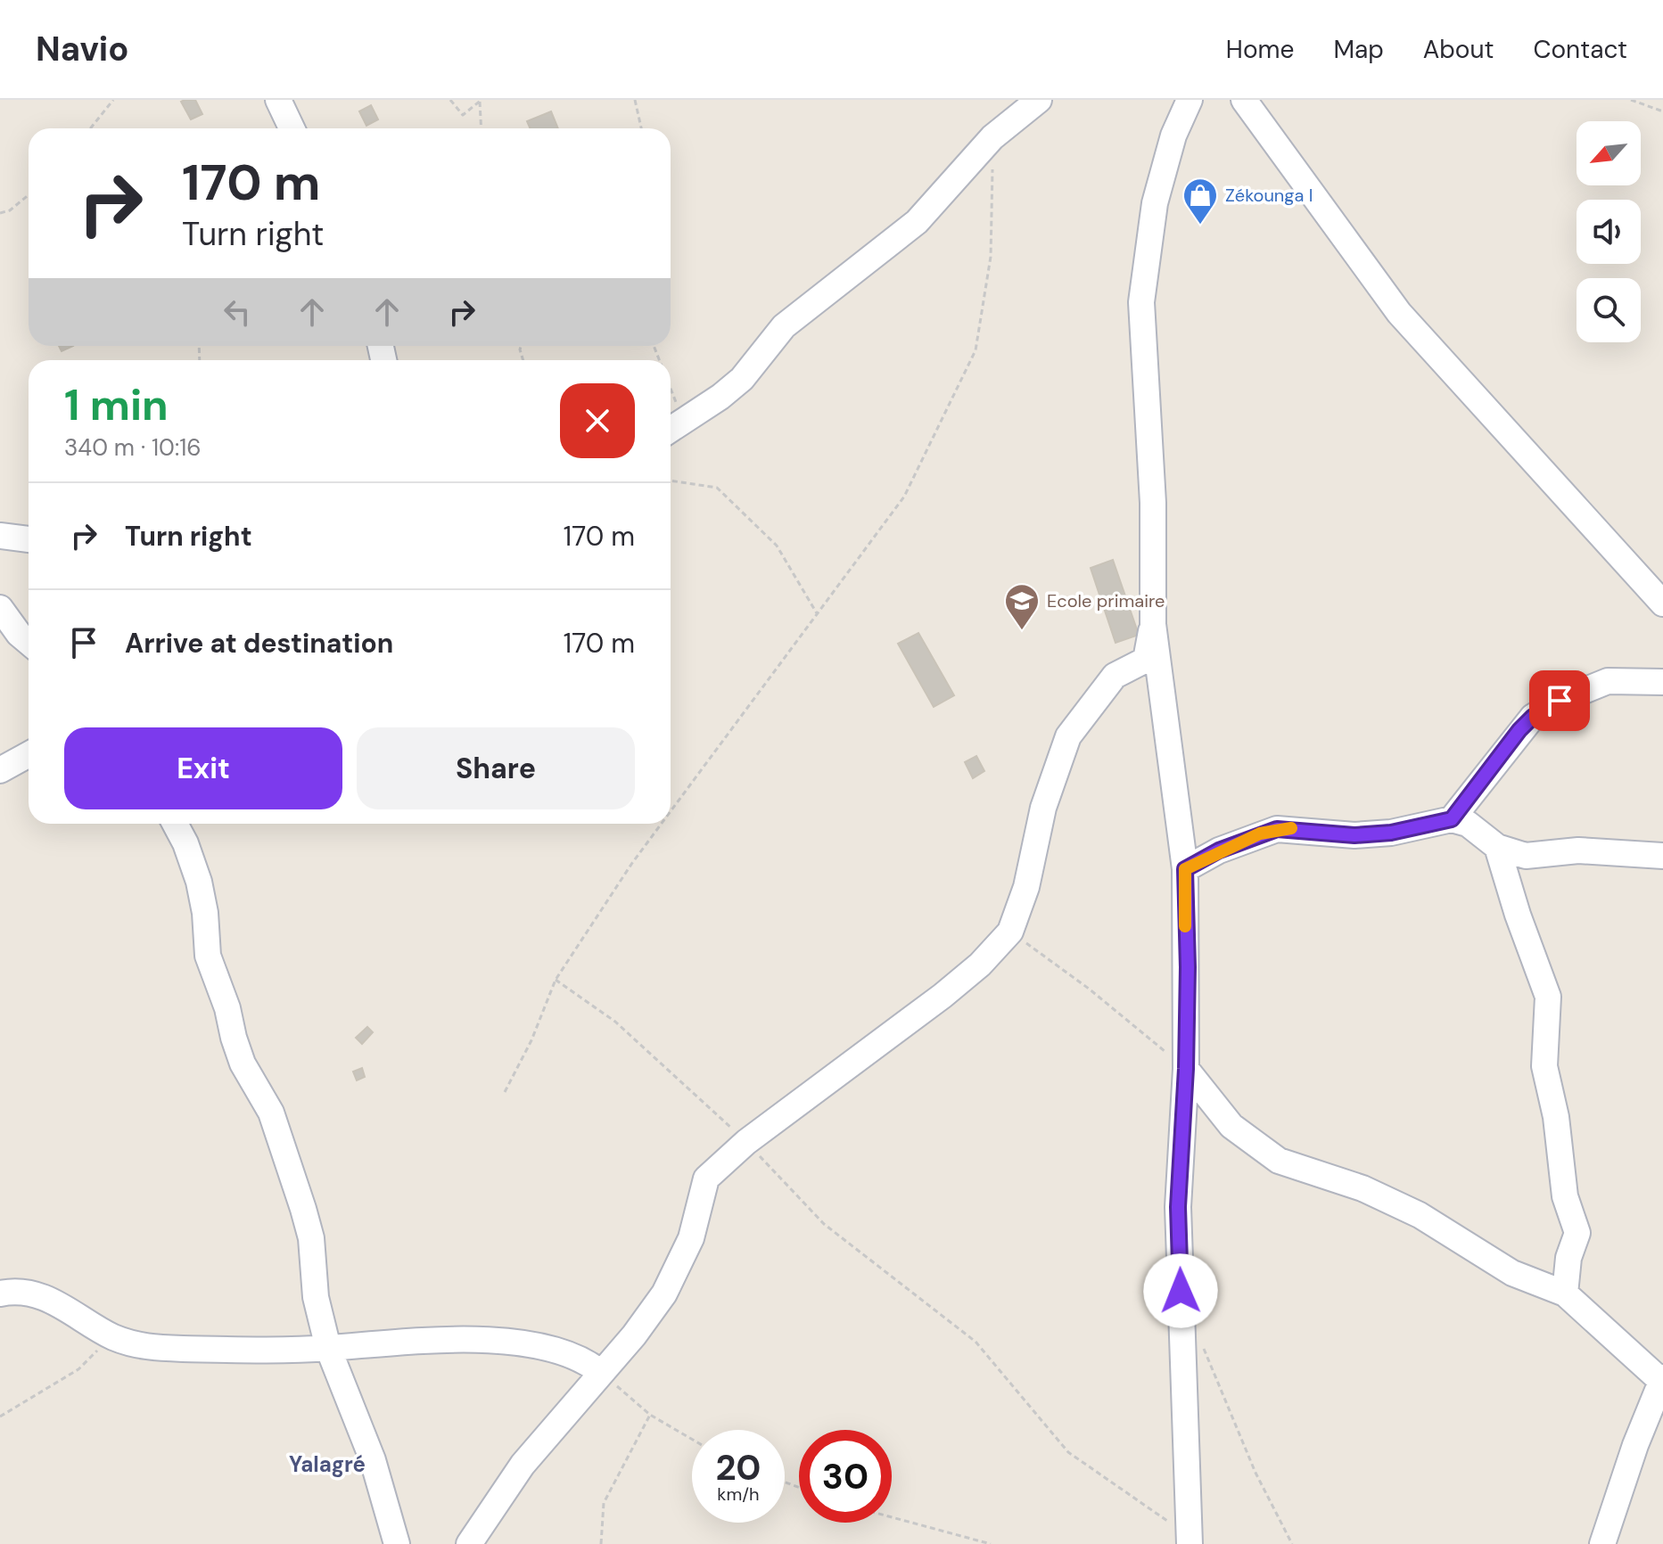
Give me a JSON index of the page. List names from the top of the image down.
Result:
{
  "districts": ["Yalagré"],
  "places": {
    "shop": ["Zékounga I"],
    "school or university": ["Ecole primaire"]
  },
  "north": "bottom left",
  "page": {
    "header": "Navio",
    "nav": [
      "Home",
      "Map",
      "About",
      "Contact"
    ],
    "turn": ["170 m", "Turn right"],
    "heading": ["1 min", "340 m · 10:16"],
    "list": [
      {
        "name": "Turn right",
        "value": "170 m"
      },
      {
        "name": "Arrive at destination",
        "value": "170 m"
      }
    ],
    "buttons": ["Exit", "Share"],
    "speed": "20 km/h",
    "limit": "30"
  }
}
